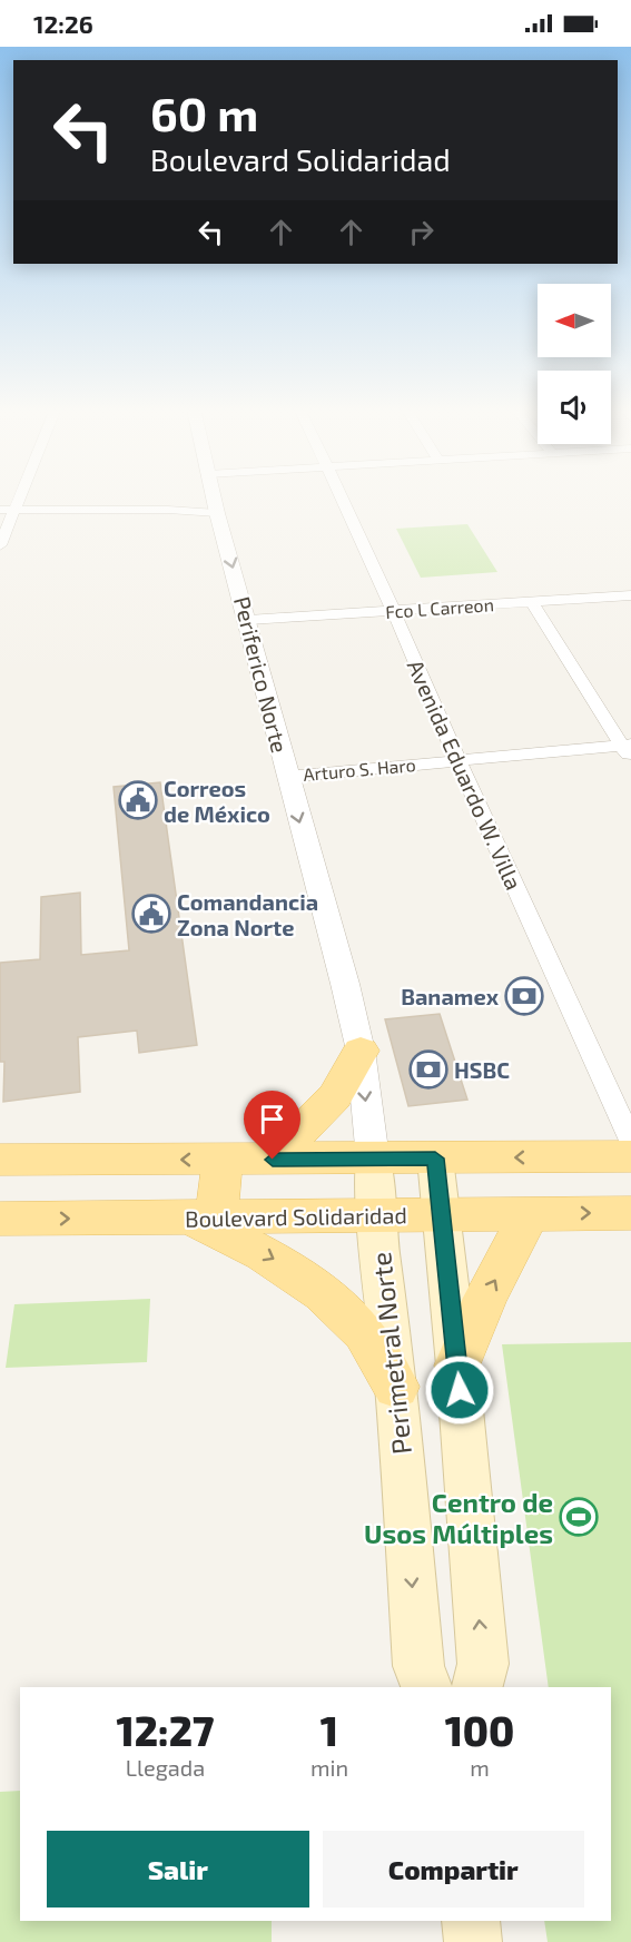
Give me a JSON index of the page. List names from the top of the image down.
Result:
{
  "streets": {
    "main road": ["Periferico Norte", "Boulevard Solidaridad", "Perimetral Norte"],
    "street": ["Fco L Carreon", "Arturo S. Haro", "Avenida Eduardo W. Villa"]
  },
  "crossings": [
    ["Fco L Carreon", "Periferico Norte"],
    ["Fco L Carreon", "Avenida Eduardo W. Villa"],
    ["Periferico Norte", "Arturo S. Haro"],
    ["Periferico Norte", "Boulevard Solidaridad"],
    ["Periferico Norte", "Perimetral Norte"],
    ["Arturo S. Haro", "Avenida Eduardo W. Villa"],
    ["Boulevard Solidaridad", "Perimetral Norte"]
  ],
  "one_way": ["Periferico Norte"],
  "places": {
    "public building": ["Correos de México", "Comandancia Zona Norte"],
    "bank": ["Banamex", "HSBC"],
    "sports": ["Centro de Usos Múltiples"]
  },
  "north": "left",
  "page": {
    "status": "12:26",
    "turn": ["60 m", "Boulevard Solidaridad"],
    "eta": [
      "12:27",
      "Llegada",
      "1",
      "min",
      "100",
      "m"
    ],
    "buttons": ["Salir", "Compartir"]
  }
}
